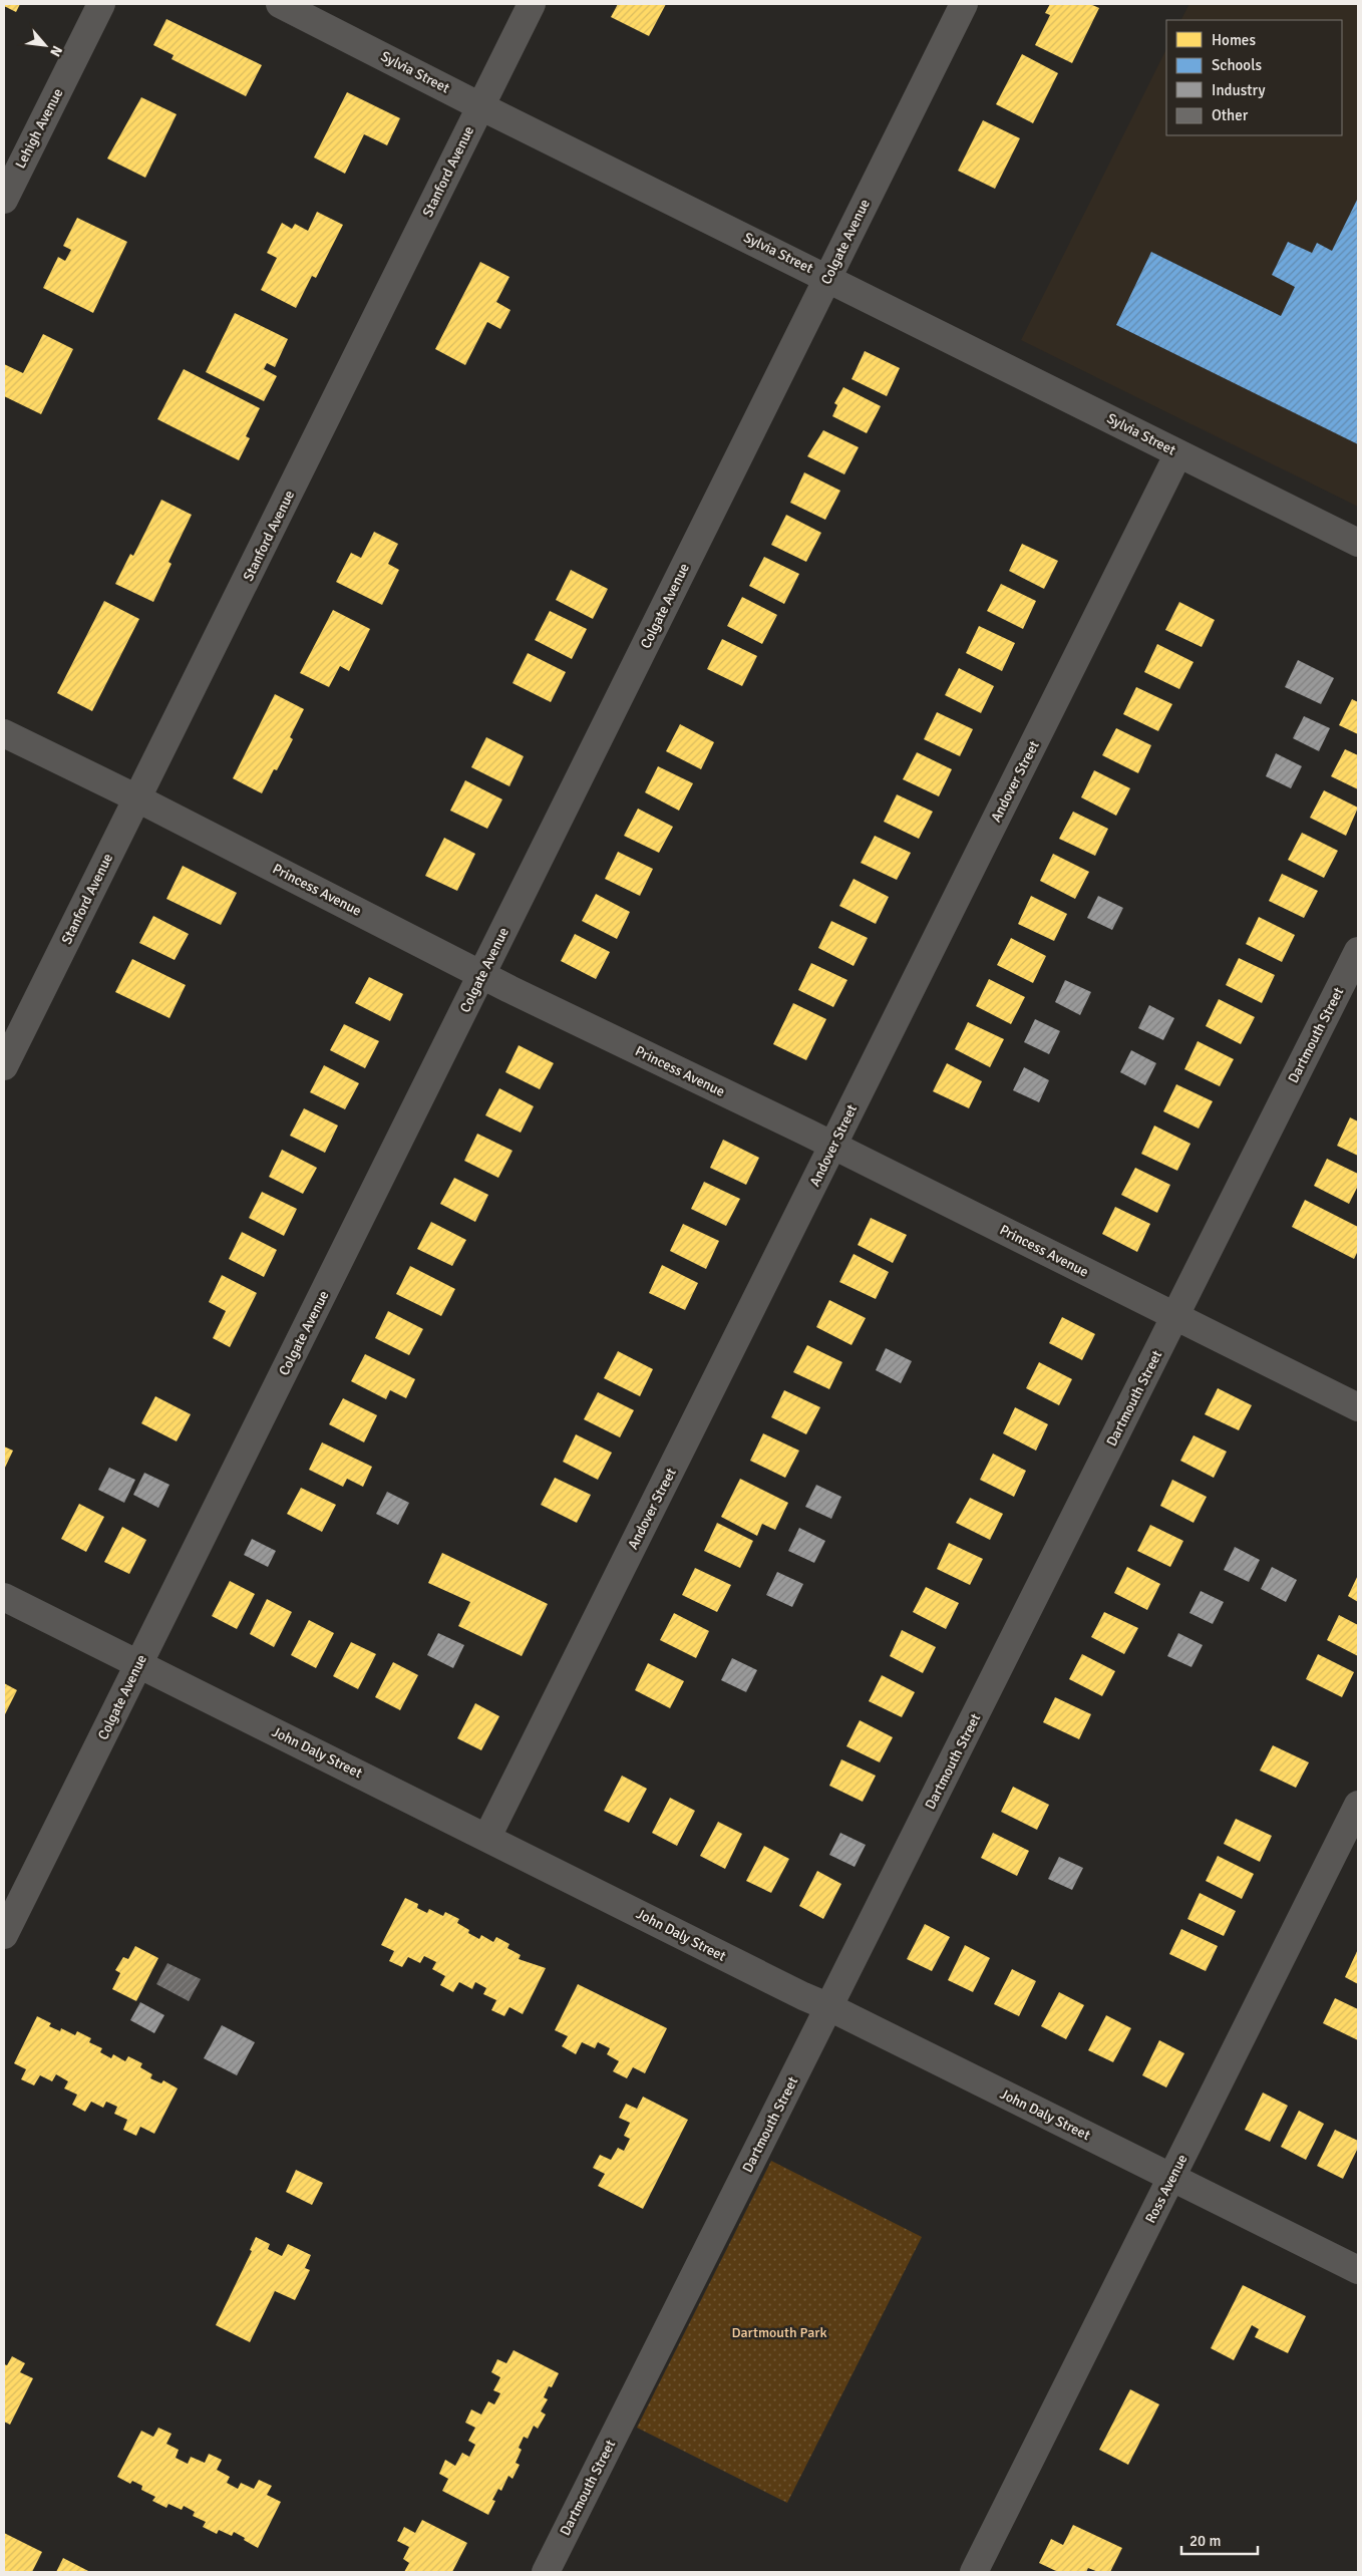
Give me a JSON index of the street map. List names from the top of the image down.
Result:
{
  "streets": {
    "street": [
      "Sylvia Street",
      "Lehigh Avenue",
      "Stanford Avenue",
      "Colgate Avenue",
      "Andover Street",
      "Princess Avenue",
      "Dartmouth Street",
      "John Daly Street",
      "Ross Avenue"
    ]
  },
  "crossings": [
    ["Sylvia Street", "Stanford Avenue"],
    ["Sylvia Street", "Colgate Avenue"],
    ["Sylvia Street", "Andover Street"],
    ["Stanford Avenue", "Princess Avenue"],
    ["Colgate Avenue", "Princess Avenue"],
    ["Colgate Avenue", "John Daly Street"],
    ["Andover Street", "Princess Avenue"],
    ["Andover Street", "John Daly Street"],
    ["Princess Avenue", "Dartmouth Street"],
    ["Dartmouth Street", "John Daly Street"],
    ["John Daly Street", "Ross Avenue"]
  ],
  "parks": ["Dartmouth Park"],
  "legend": [
    "Homes",
    "Schools",
    "Industry",
    "Other"
  ],
  "scale_bar": "20 m",
  "north": "bottom right"
}
